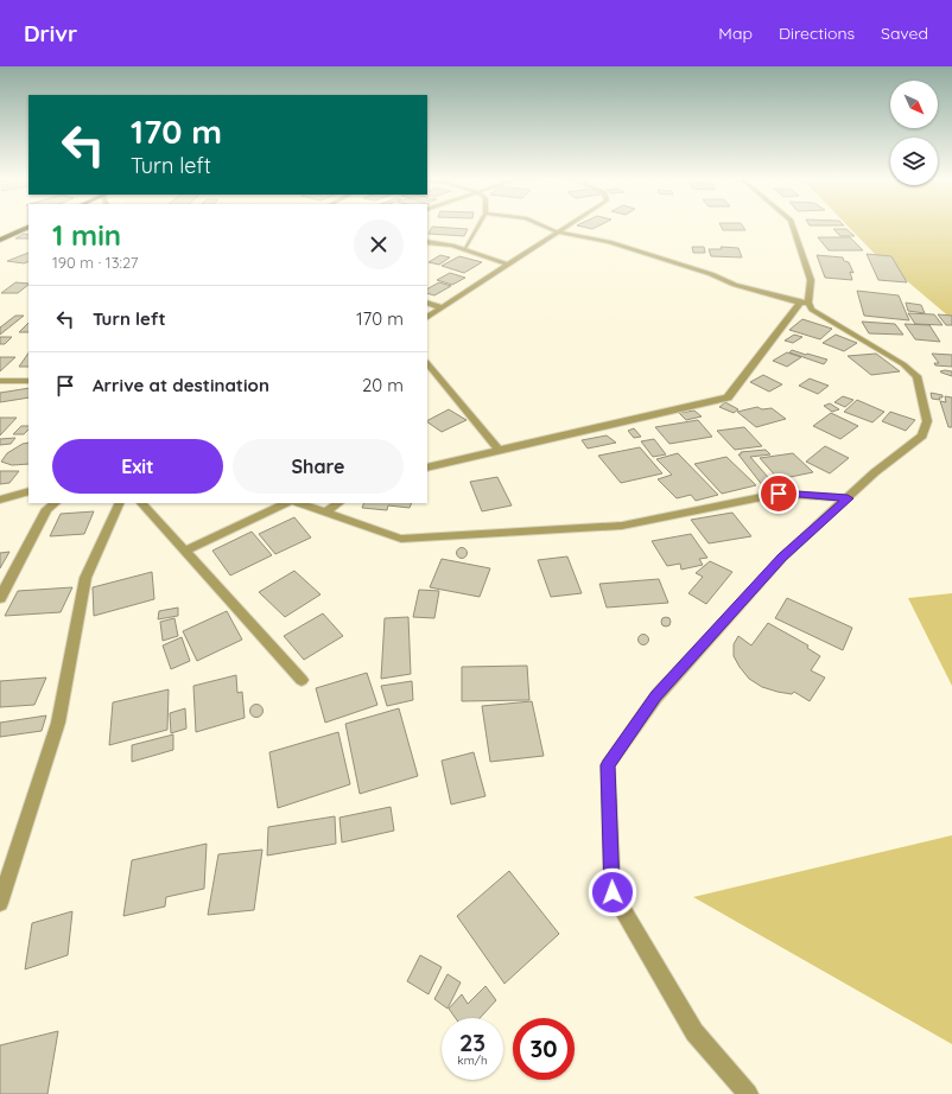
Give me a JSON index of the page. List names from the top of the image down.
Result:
{
  "north": "bottom right",
  "page": {
    "header": "Drivr",
    "nav": ["Map", "Directions", "Saved"],
    "turn": ["170 m", "Turn left"],
    "heading": ["1 min", "190 m · 13:27"],
    "list": [
      {
        "name": "Turn left",
        "value": "170 m"
      },
      {
        "name": "Arrive at destination",
        "value": "20 m"
      }
    ],
    "buttons": ["Exit", "Share"],
    "speed": "23 km/h",
    "limit": "30"
  }
}
